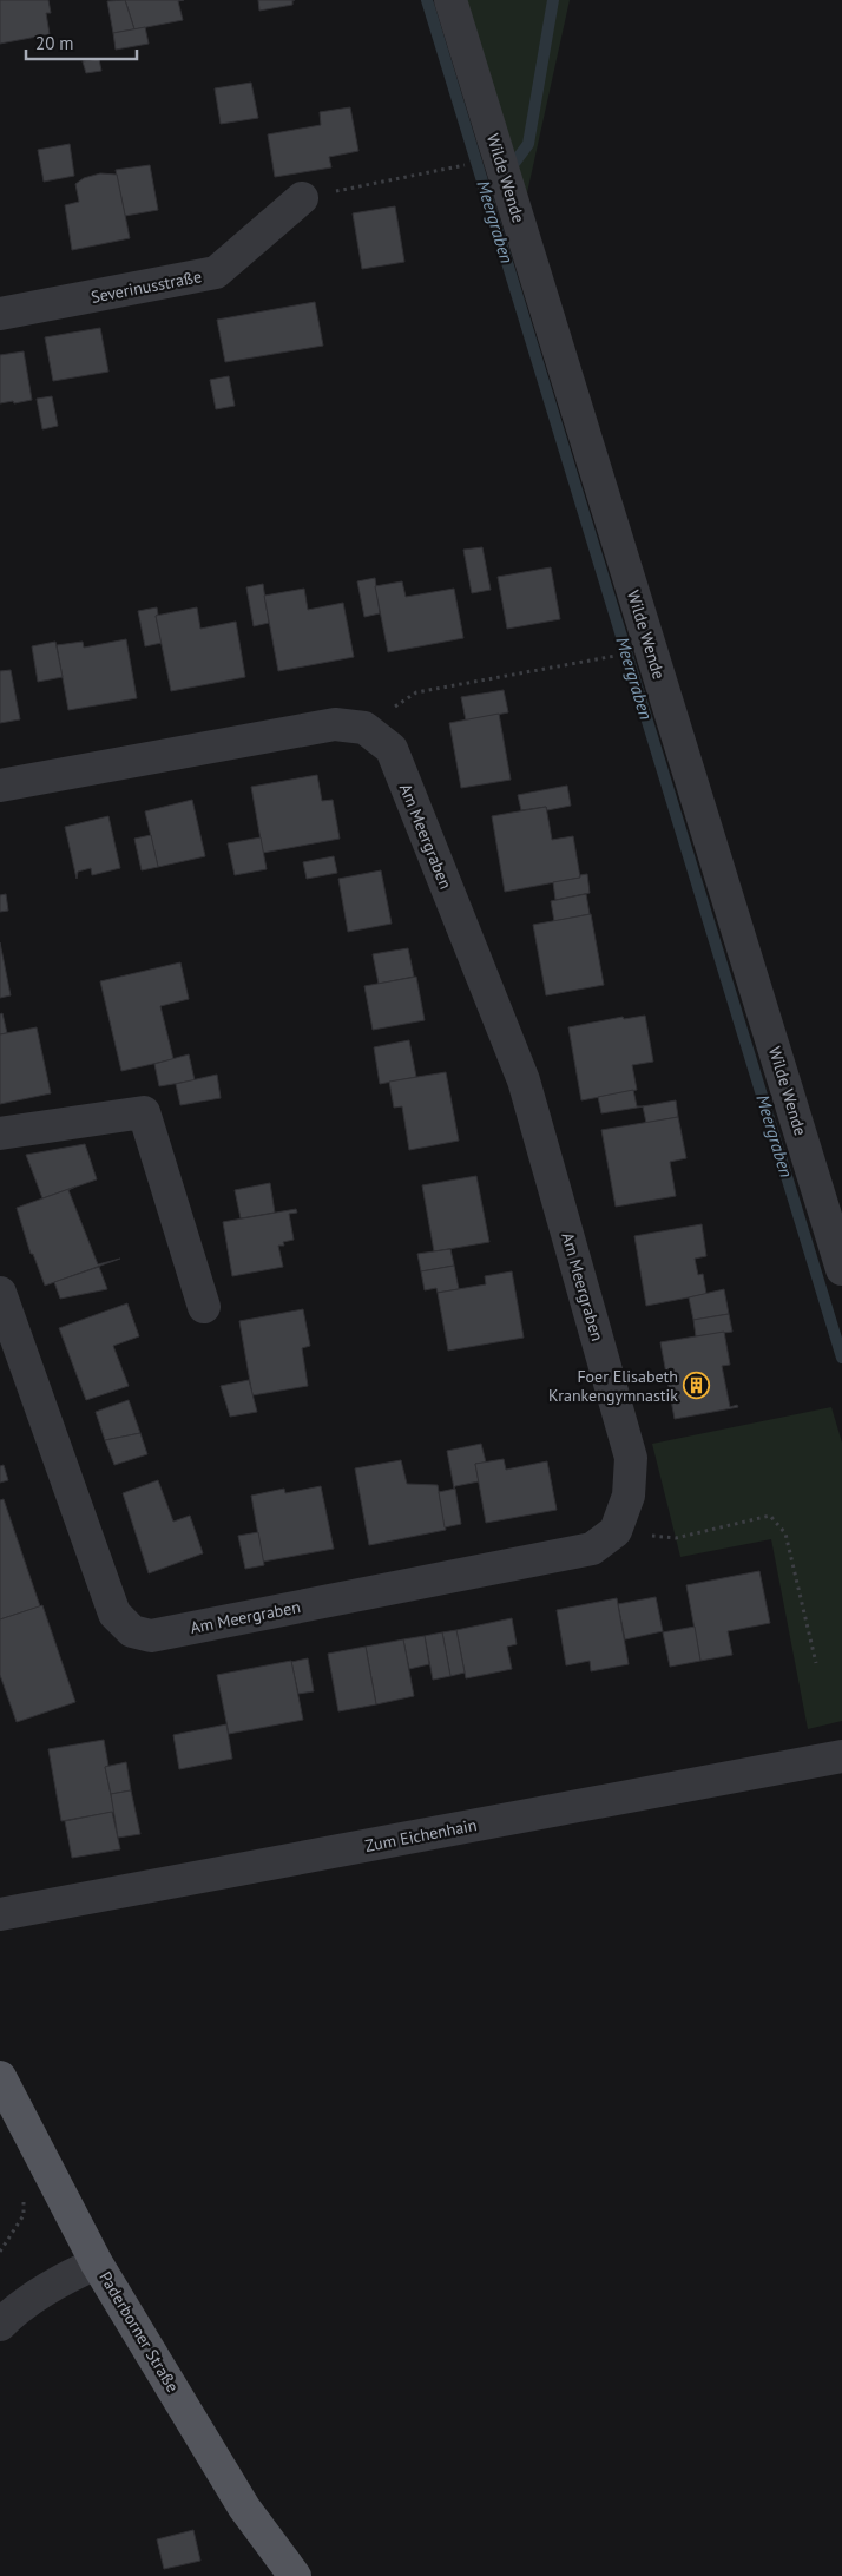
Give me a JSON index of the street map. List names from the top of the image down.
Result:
{
  "streets": {
    "main road": ["Paderborner Straße"],
    "street": [
      "Wilde Wende",
      "Severinusstraße",
      "Am Meergraben",
      "Zum Eichenhain"
    ]
  },
  "water": ["Meergraben"],
  "places": {
    "building": ["Foer Elisabeth Krankengymnastik"]
  },
  "scale_bar": "20 m"
}
